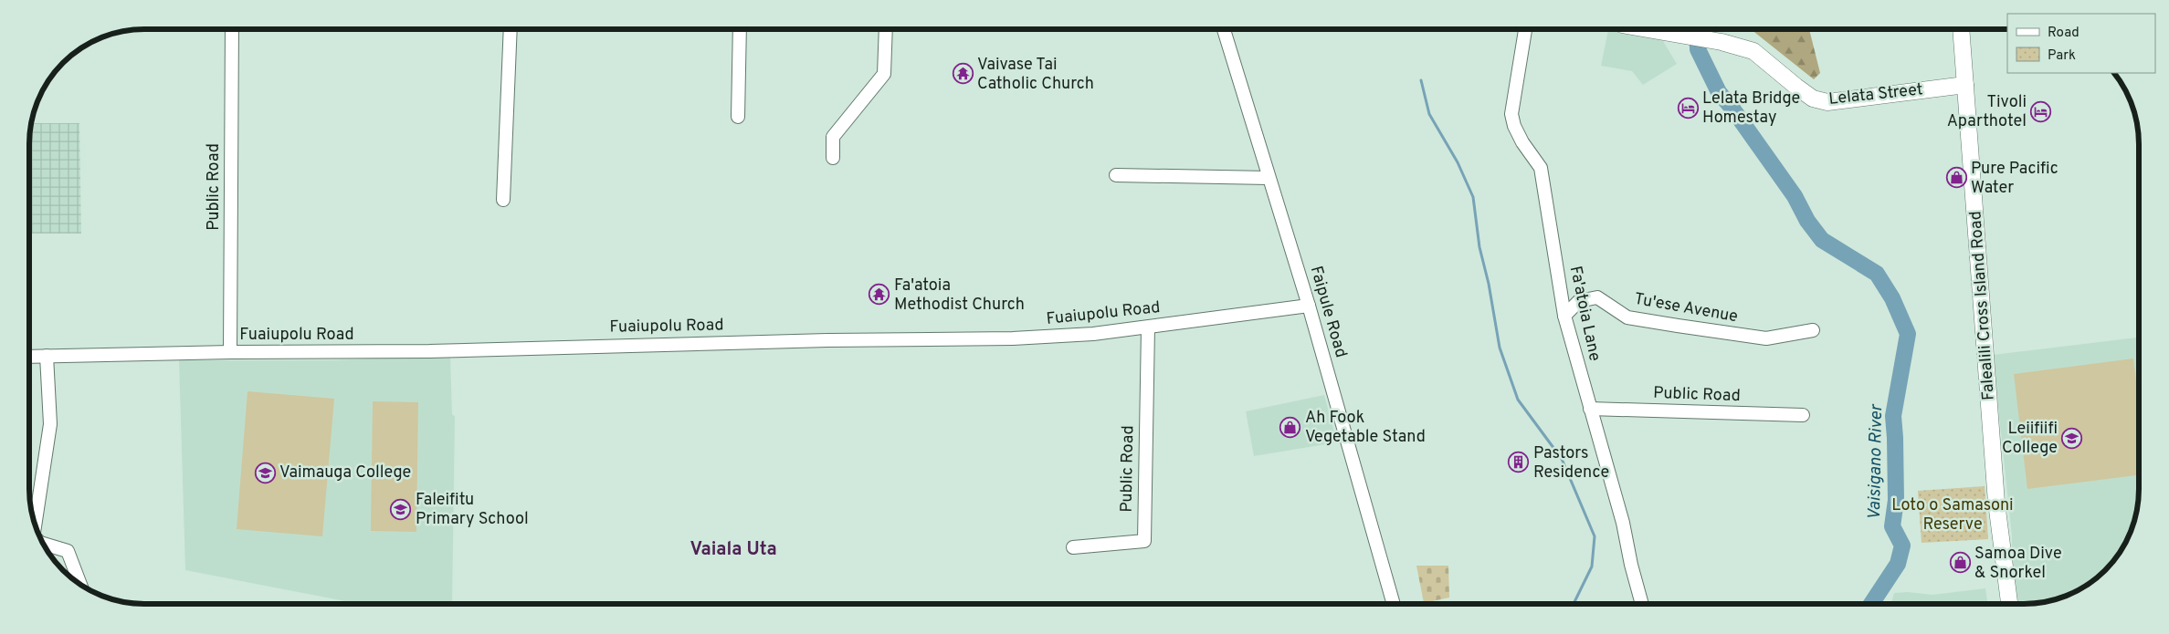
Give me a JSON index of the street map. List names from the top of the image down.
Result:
{
  "streets": {
    "main road": ["Lelata Street", "Falealili Cross Island Road"],
    "street": [
      "Public Road",
      "Tu'ese Avenue",
      "Faipule Road",
      "Fuaiupolu Road",
      "Fa'atoia Lane"
    ]
  },
  "crossings": [
    ["Lelata Street", "Falealili Cross Island Road"],
    ["Public Road", "Fuaiupolu Road"],
    ["Public Road", "Fa'atoia Lane"],
    ["Tu'ese Avenue", "Fa'atoia Lane"],
    ["Faipule Road", "Fuaiupolu Road"]
  ],
  "districts": ["Vaiala Uta"],
  "water": ["Vaisigano River"],
  "parks": ["Loto o Samasoni Reserve"],
  "places": {
    "temple": ["Vaivase Tai Catholic Church", "Fa'atoia Methodist Church"],
    "hotel": ["Lelata Bridge Homestay", "Tivoli Aparthotel"],
    "shop": ["Pure Pacific Water", "Ah Fook Vegetable Stand", "Samoa Dive & Snorkel"],
    "school or university": ["Leiifiifi College", "Vaimauga College", "Faleifitu Primary School"],
    "building": ["Pastors Residence"]
  },
  "legend": ["Road", "Park"]
}
